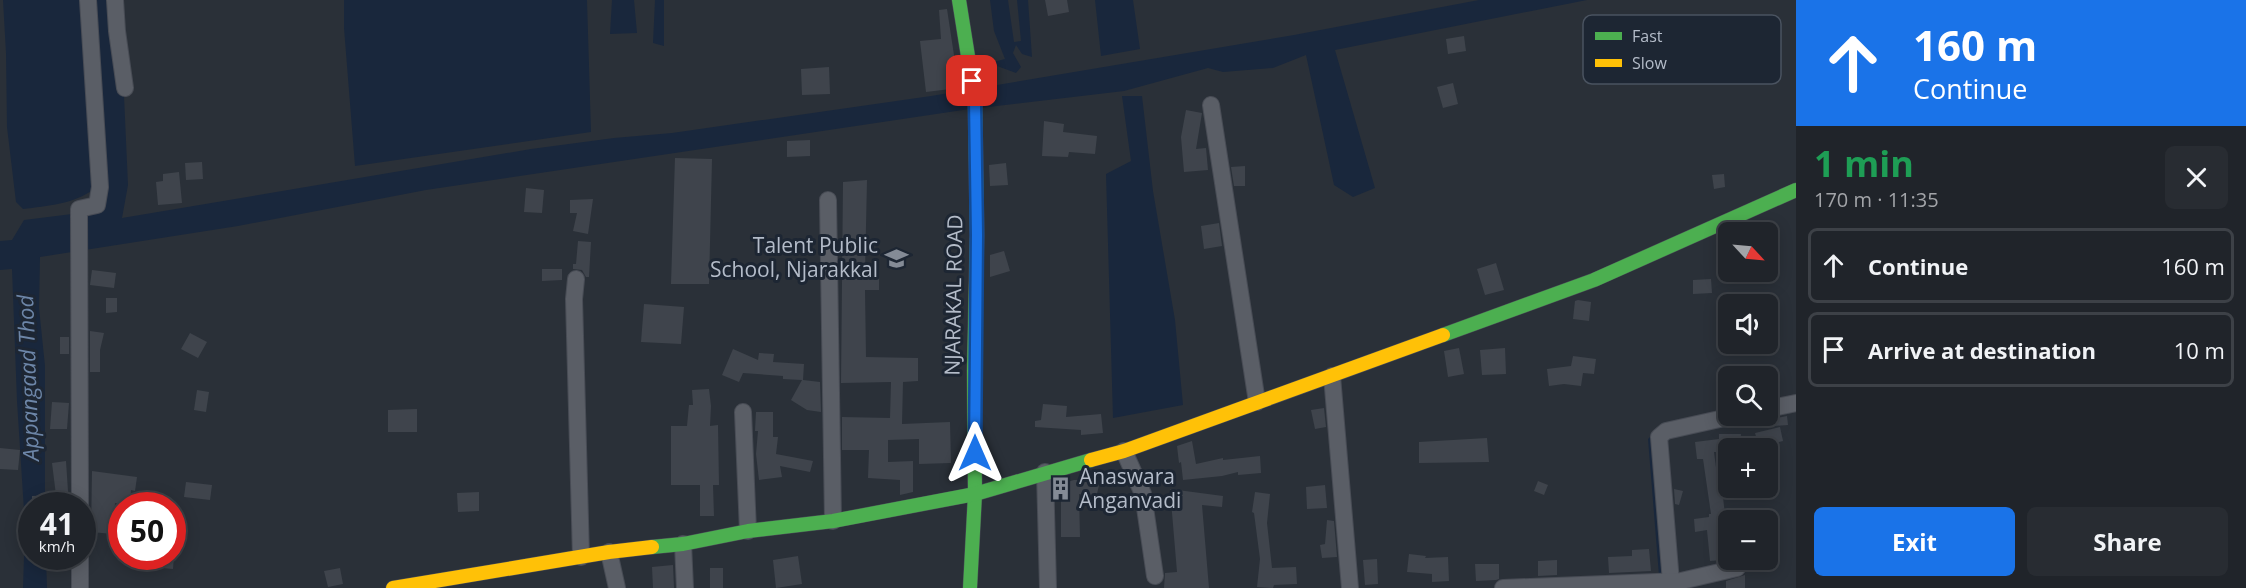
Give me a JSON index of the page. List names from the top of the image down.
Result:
{
  "streets": {
    "street": ["NJARAKAL ROAD"]
  },
  "water": ["Appangaad Thod"],
  "places": {
    "school or university": ["Talent Public School, Njarakkal"],
    "building": ["Anaswara Anganvadi"]
  },
  "legend": ["Fast", "Slow"],
  "north": "bottom right",
  "page": {
    "turn": ["160 m", "Continue"],
    "heading": ["1 min", "170 m · 11:35"],
    "map_buttons": ["+", "−"],
    "list": [
      {
        "name": "Continue",
        "value": "160 m"
      },
      {
        "name": "Arrive at destination",
        "value": "10 m"
      }
    ],
    "speed": "41 km/h",
    "limit": "50",
    "buttons": ["Exit", "Share"]
  }
}
